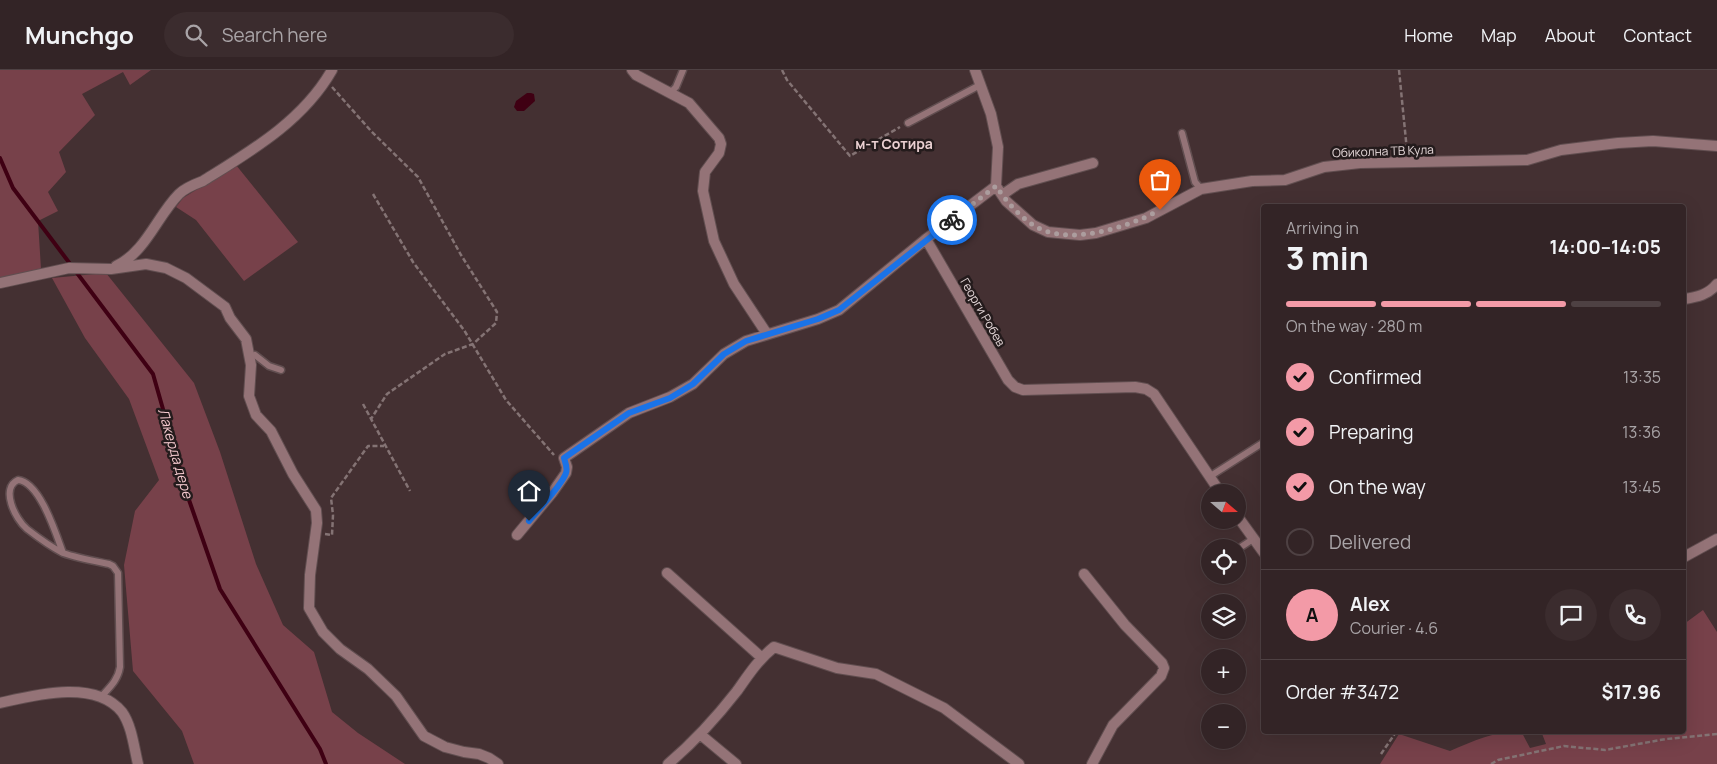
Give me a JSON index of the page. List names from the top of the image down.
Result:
{
  "streets": {
    "street": ["Обиколна ТВ Кула", "Георги Робев"]
  },
  "districts": ["м-т Сотира"],
  "water": ["Лакерда дере"],
  "north": "right",
  "page": {
    "header": "Munchgo",
    "search": "Search here",
    "nav": [
      "Home",
      "Map",
      "About",
      "Contact"
    ],
    "heading": ["3 min", "Arriving in", "14:00–14:05"],
    "panel": [
      "Alex",
      "Courier · 4.6",
      "Order #3472",
      "$17.96"
    ],
    "bar": "On the way · 280 m",
    "list": [
      ["Confirmed", "13:35"],
      ["Preparing", "13:36"],
      ["On the way", "13:45"],
      "Delivered"
    ],
    "map_buttons": ["+", "−"],
    "round": "A"
  }
}
